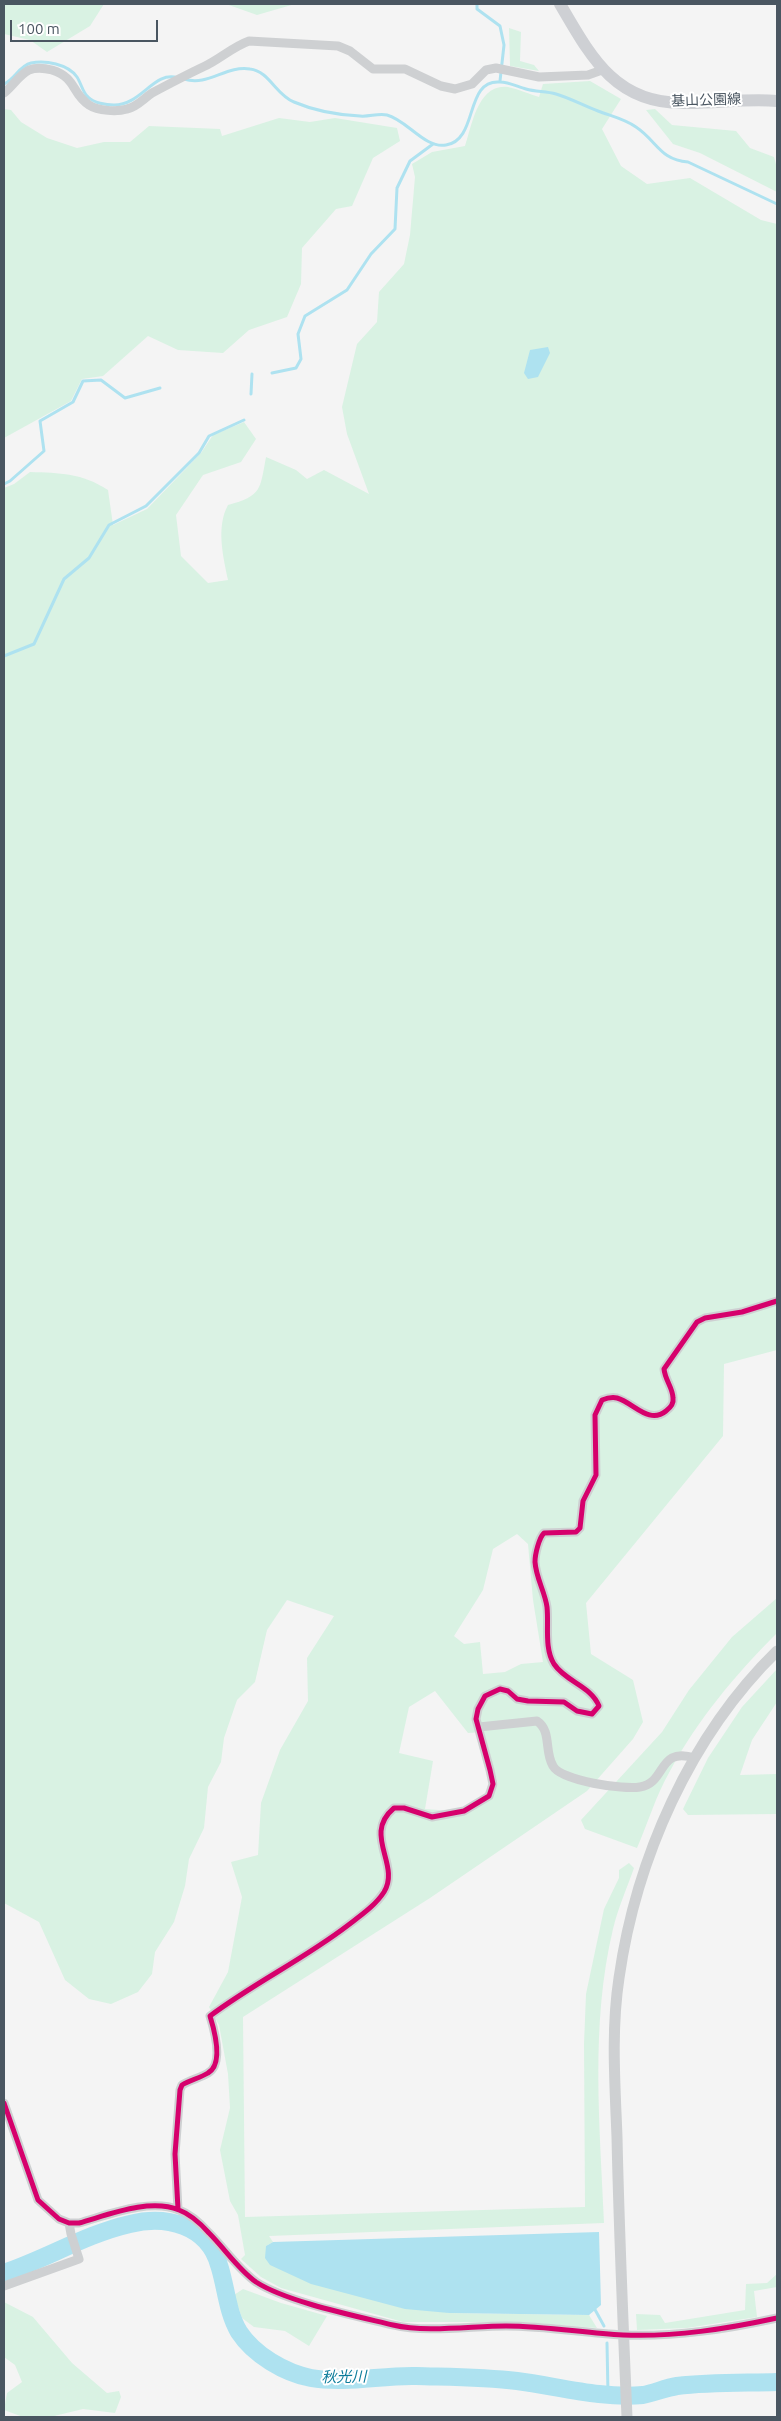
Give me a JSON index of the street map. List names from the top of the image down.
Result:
{
  "streets": {
    "main road": ["基山公園線"]
  },
  "water": ["秋光川"],
  "scale_bar": "100 m"
}
